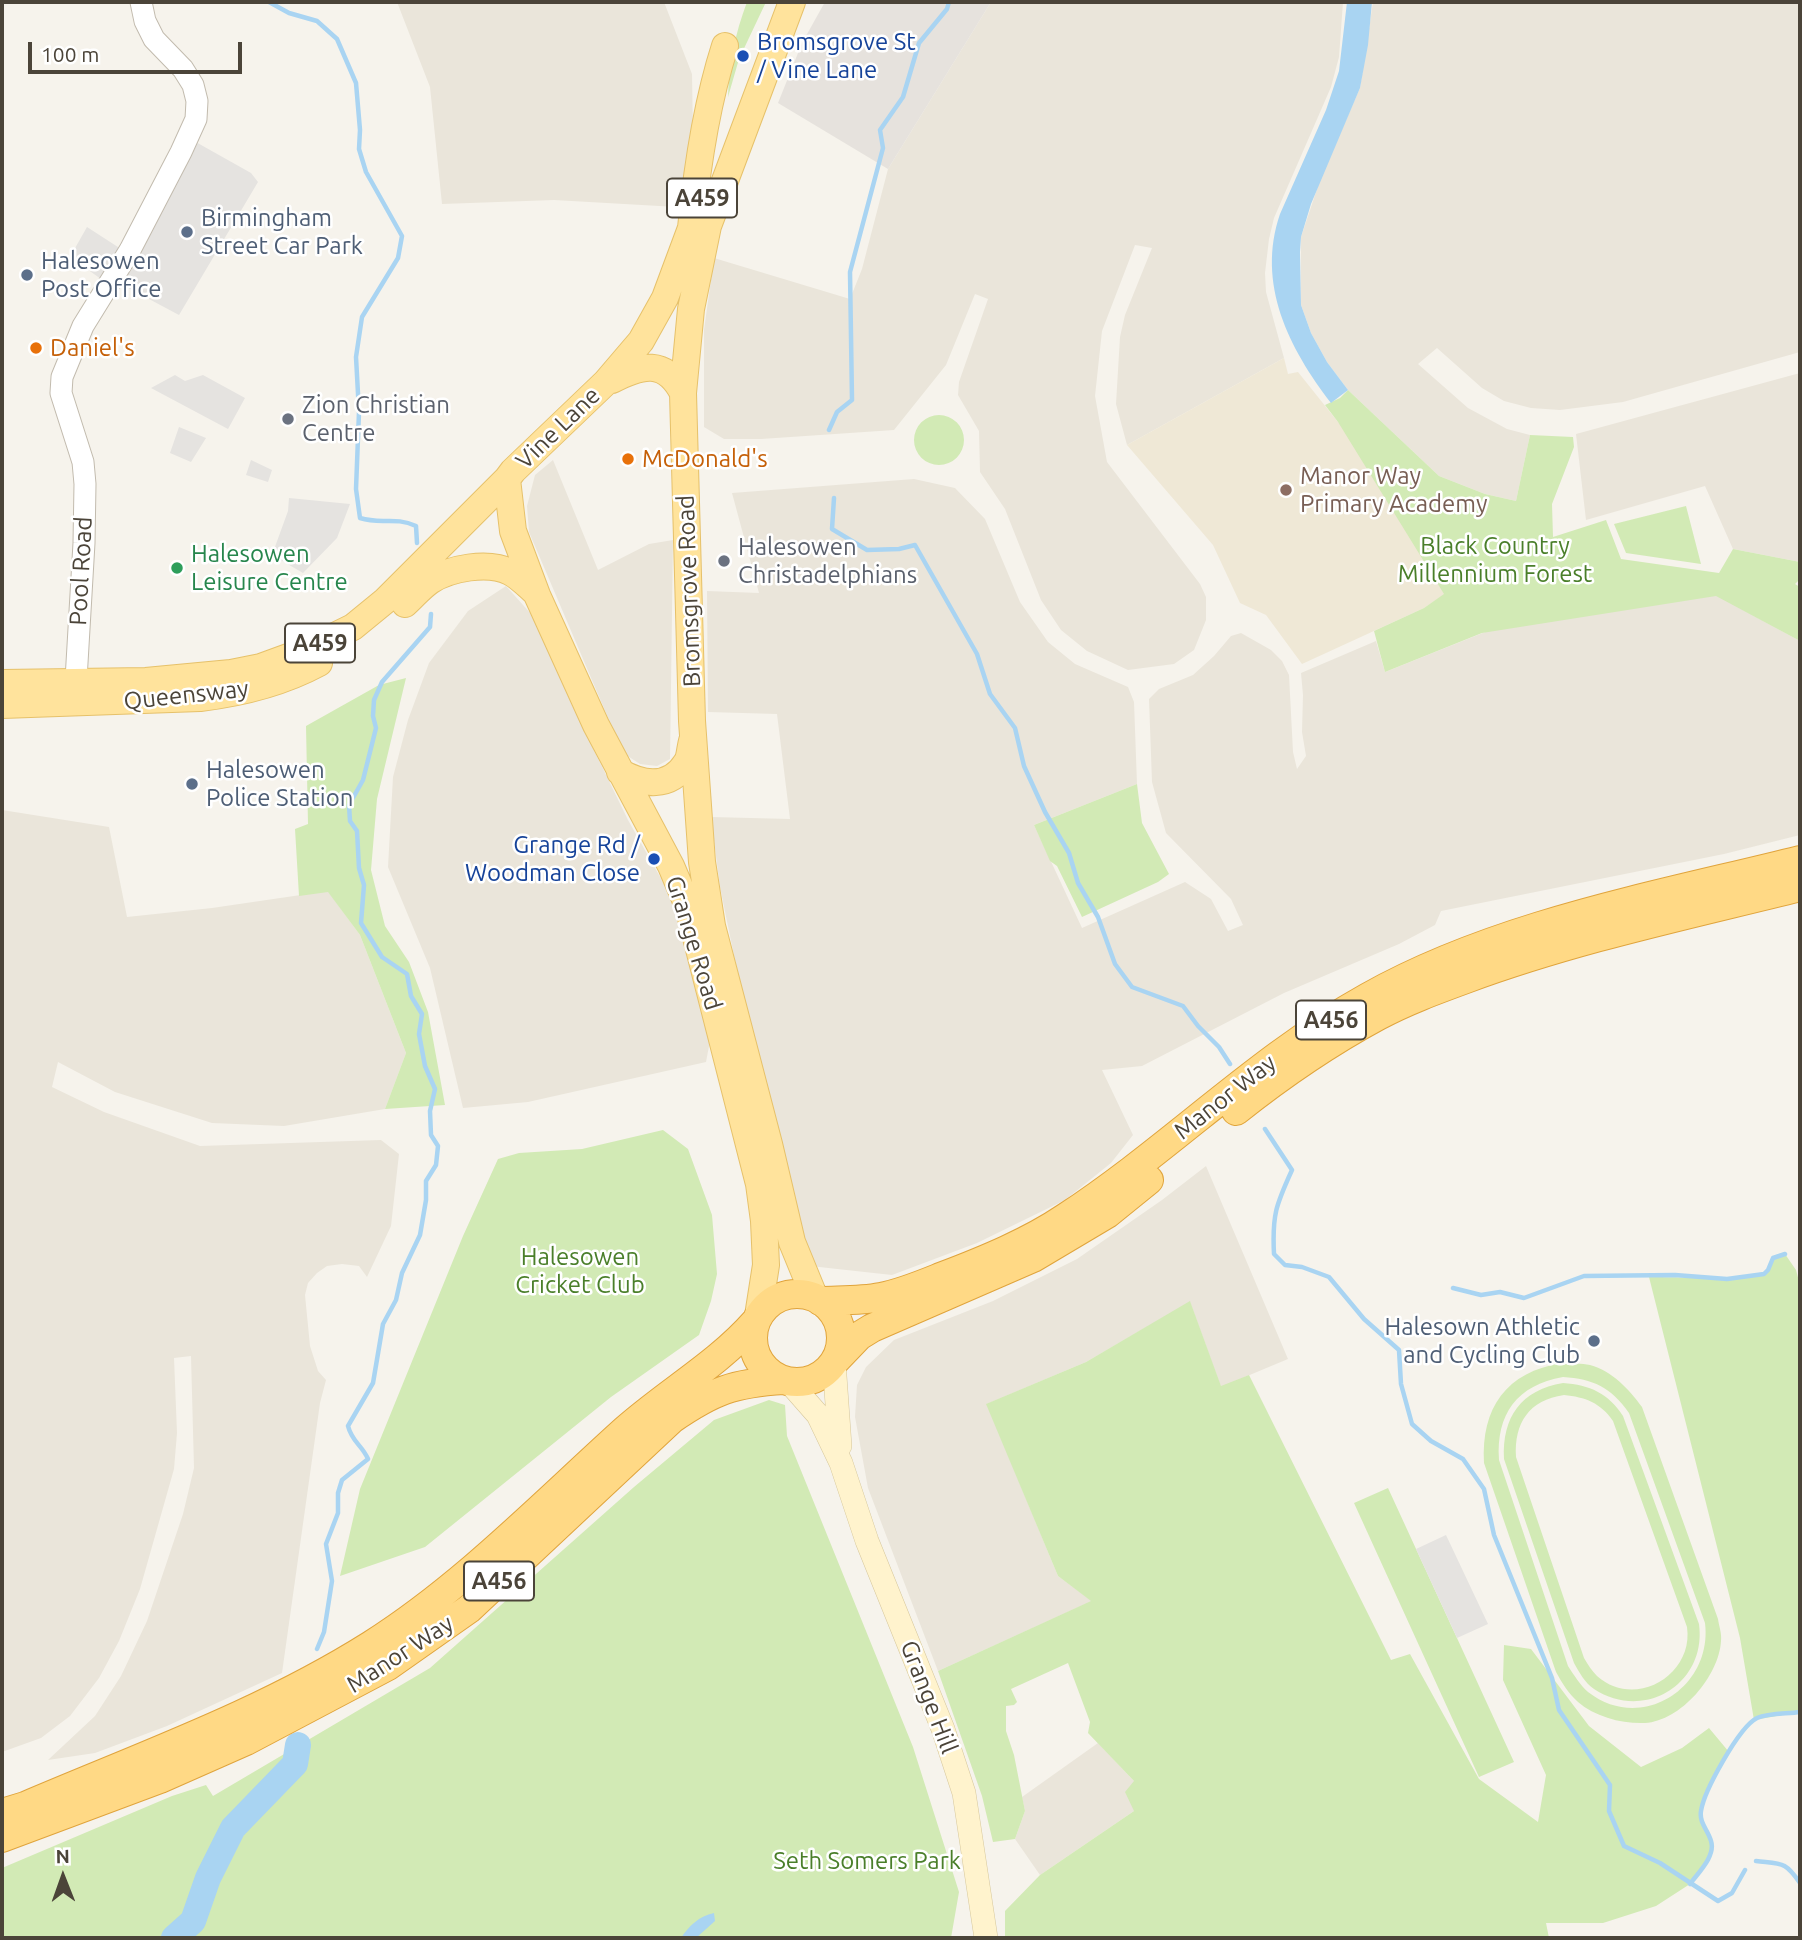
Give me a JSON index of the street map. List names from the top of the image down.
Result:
{
  "streets": {
    "highway": ["A456", "Manor Way"],
    "main road": [
      "A459",
      "Vine Lane",
      "Bromsgrove Road",
      "Queensway",
      "Grange Road",
      "Grange Hill"
    ],
    "street": ["Pool Road"]
  },
  "crossings": [
    ["A459", "Vine Lane"],
    ["Vine Lane", "Queensway"],
    ["Vine Lane", "Grange Road"],
    ["Pool Road", "Queensway"],
    ["Bromsgrove Road", "Grange Road"],
    ["Queensway", "Grange Road"],
    ["Grange Road", "A456"],
    ["Grange Road", "Manor Way"],
    ["Grange Road", "Grange Hill"],
    ["A456", "Manor Way"],
    ["A456", "Grange Hill"],
    ["Manor Way", "Grange Hill"]
  ],
  "parks": ["Black Country Millennium Forest", "Halesowen Cricket Club", "Seth Somers Park"],
  "places": [
    "Bromsgrove St / Vine Lane",
    "Birmingham Street Car Park",
    "Halesowen Post Office",
    "Daniel's",
    "Zion Christian Centre",
    "McDonald's",
    "Manor Way Primary Academy",
    "Halesowen Christadelphians",
    "Halesowen Leisure Centre",
    "Halesowen Police Station",
    "Grange Rd / Woodman Close",
    "Halesown Athletic and Cycling Club"
  ],
  "scale_bar": "100 m",
  "north": "top"
}
